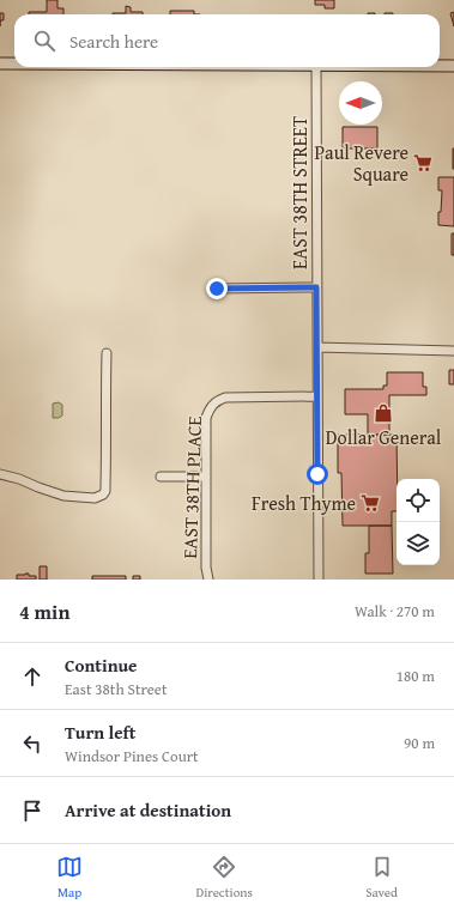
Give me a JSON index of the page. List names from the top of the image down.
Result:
{
  "streets": {
    "street": ["EAST 38TH STREET", "EAST 38TH PLACE"]
  },
  "crossings": [
    ["EAST 38TH STREET", "EAST 38TH PLACE"]
  ],
  "places": {
    "supermarket": ["Paul Revere Square", "Fresh Thyme"],
    "shop": ["Dollar General"]
  },
  "north": "left",
  "page": {
    "search": "Search here",
    "heading": ["4 min", "Walk · 270 m"],
    "list": [
      ["Continue", "East 38th Street", "180 m"],
      ["Turn left", "Windsor Pines Court", "90 m"],
      "Arrive at destination"
    ],
    "nav": ["Map", "Directions", "Saved"]
  }
}
